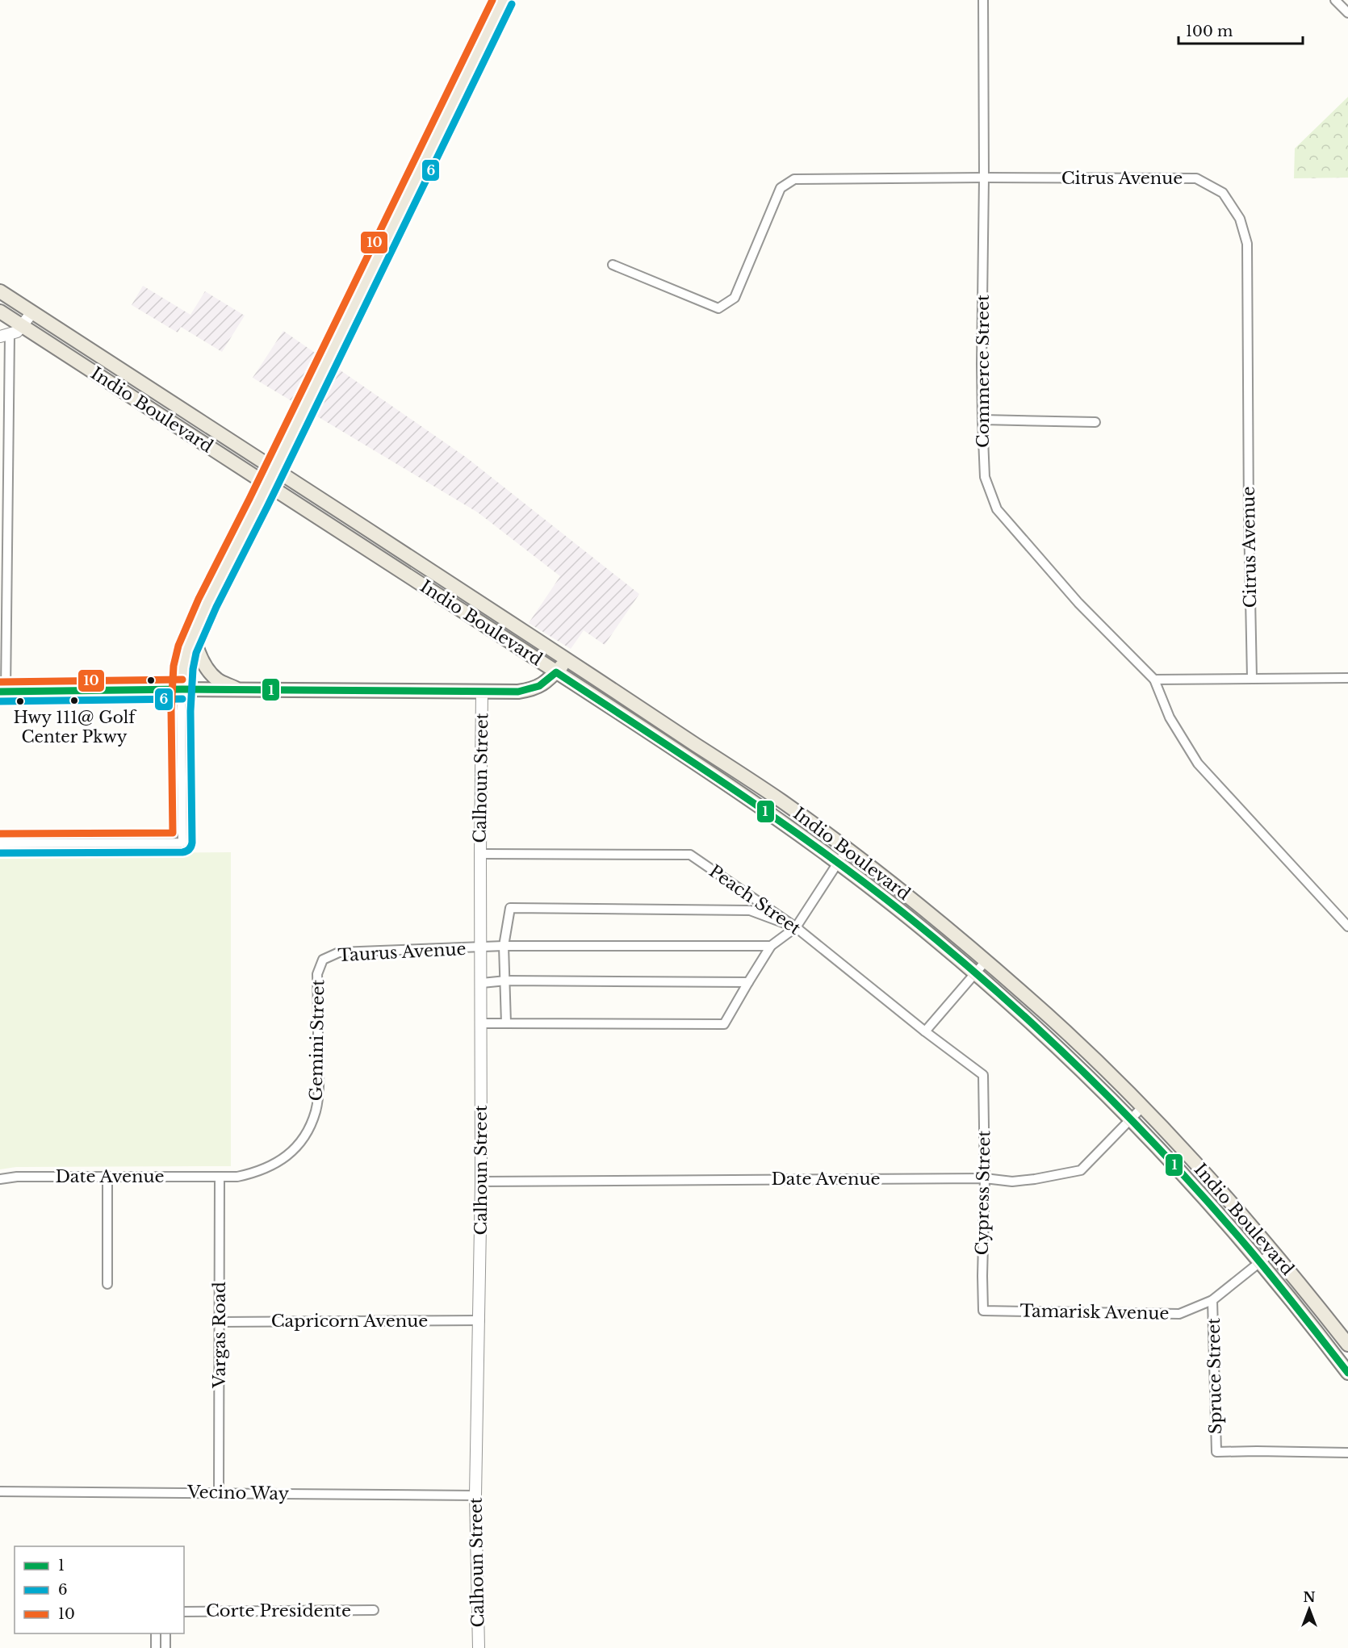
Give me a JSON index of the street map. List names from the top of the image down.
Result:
{
  "streets": {
    "main road": ["Indio Boulevard"],
    "street": [
      "Citrus Avenue",
      "Commerce Street",
      "Calhoun Street",
      "Peach Street",
      "Taurus Avenue",
      "Gemini Street",
      "Date Avenue",
      "Cypress Street",
      "Tamarisk Avenue",
      "Capricorn Avenue",
      "Vargas Road",
      "Spruce Street",
      "Vecino Way",
      "Corte Presidente"
    ]
  },
  "crossings": [
    ["Citrus Avenue", "Commerce Street"],
    ["Indio Boulevard", "Date Avenue"],
    ["Indio Boulevard", "Tamarisk Avenue"],
    ["Calhoun Street", "Peach Street"],
    ["Calhoun Street", "Taurus Avenue"],
    ["Calhoun Street", "Date Avenue"],
    ["Calhoun Street", "Capricorn Avenue"],
    ["Calhoun Street", "Vecino Way"],
    ["Peach Street", "Cypress Street"],
    ["Taurus Avenue", "Gemini Street"],
    ["Gemini Street", "Date Avenue"],
    ["Gemini Street", "Vargas Road"],
    ["Date Avenue", "Cypress Street"],
    ["Date Avenue", "Vargas Road"],
    ["Cypress Street", "Tamarisk Avenue"],
    ["Tamarisk Avenue", "Spruce Street"],
    ["Capricorn Avenue", "Vargas Road"],
    ["Vargas Road", "Vecino Way"]
  ],
  "places": ["Hwy 111@ Golf Center Pkwy"],
  "lines": ["transit line 10", "transit line 6", "transit line 1"],
  "legend": ["1", "6", "10"],
  "scale_bar": "100 m",
  "north": "top"
}
